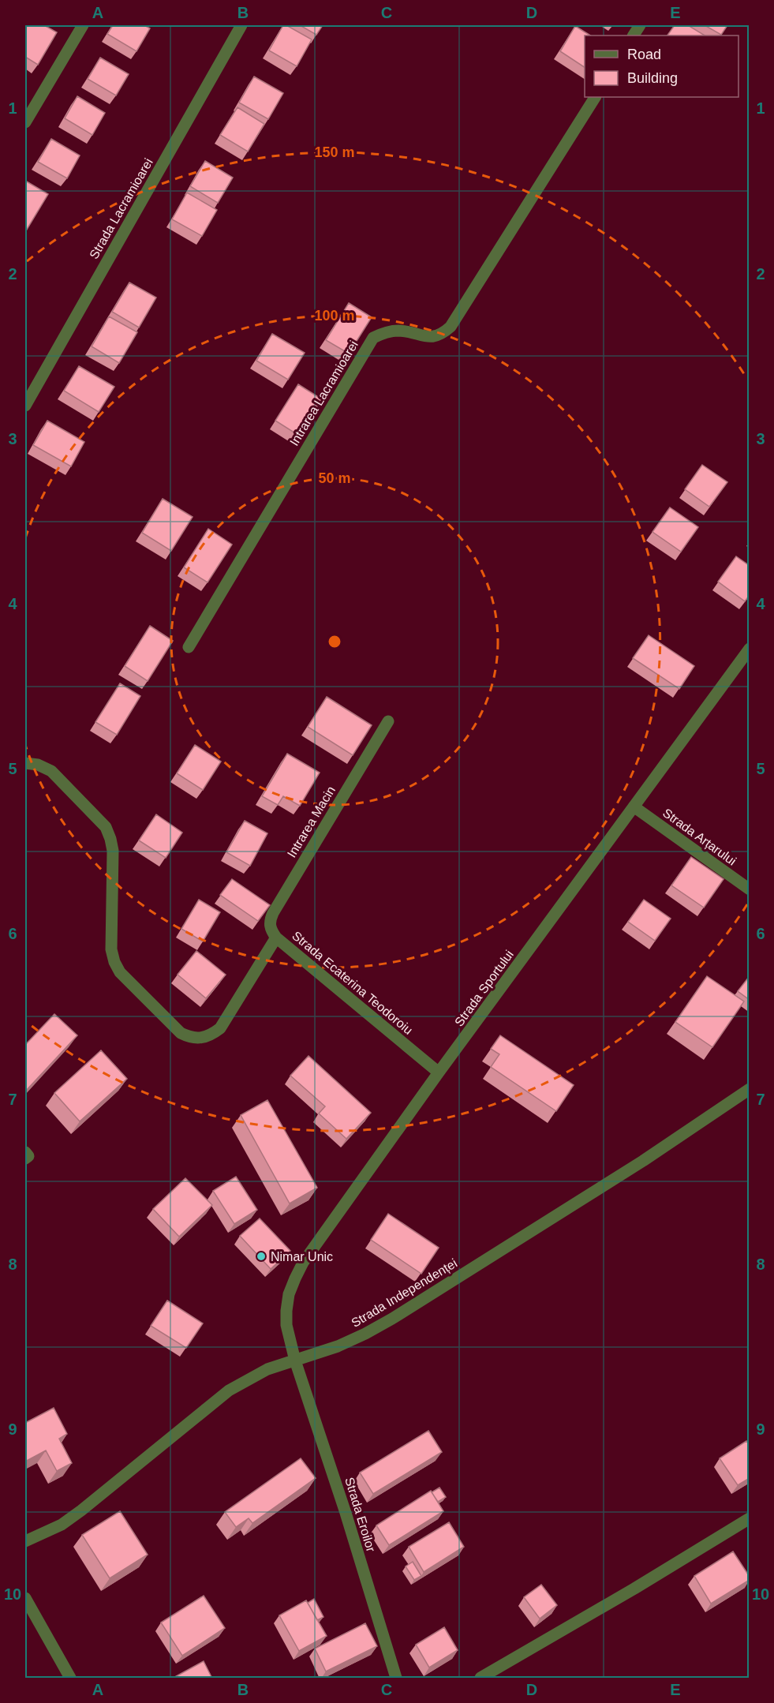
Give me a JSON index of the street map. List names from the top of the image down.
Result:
{
  "streets": {
    "street": [
      "Strada Lacramioarei",
      "Intrarea Lacramioarei",
      "Intrarea Macin",
      "Strada Arțarului",
      "Strada Ecaterina Teodoroiu",
      "Strada Sportului",
      "Strada Independenței",
      "Strada Eroilor"
    ]
  },
  "crossings": [
    ["Intrarea Macin", "Strada Ecaterina Teodoroiu"],
    ["Strada Arțarului", "Strada Sportului"],
    ["Strada Ecaterina Teodoroiu", "Strada Sportului"],
    ["Strada Sportului", "Strada Independenței"],
    ["Strada Sportului", "Strada Eroilor"],
    ["Strada Independenței", "Strada Eroilor"]
  ],
  "places": ["Nimar Unic"],
  "legend": ["Road", "Building"],
  "grid": {
    "columns": [
      "A",
      "B",
      "C",
      "D",
      "E"
    ],
    "rows": [
      "1",
      "2",
      "3",
      "4",
      "5",
      "6",
      "7",
      "8",
      "9",
      "10"
    ]
  },
  "rings": ["150 m", "100 m", "50 m"]
}
